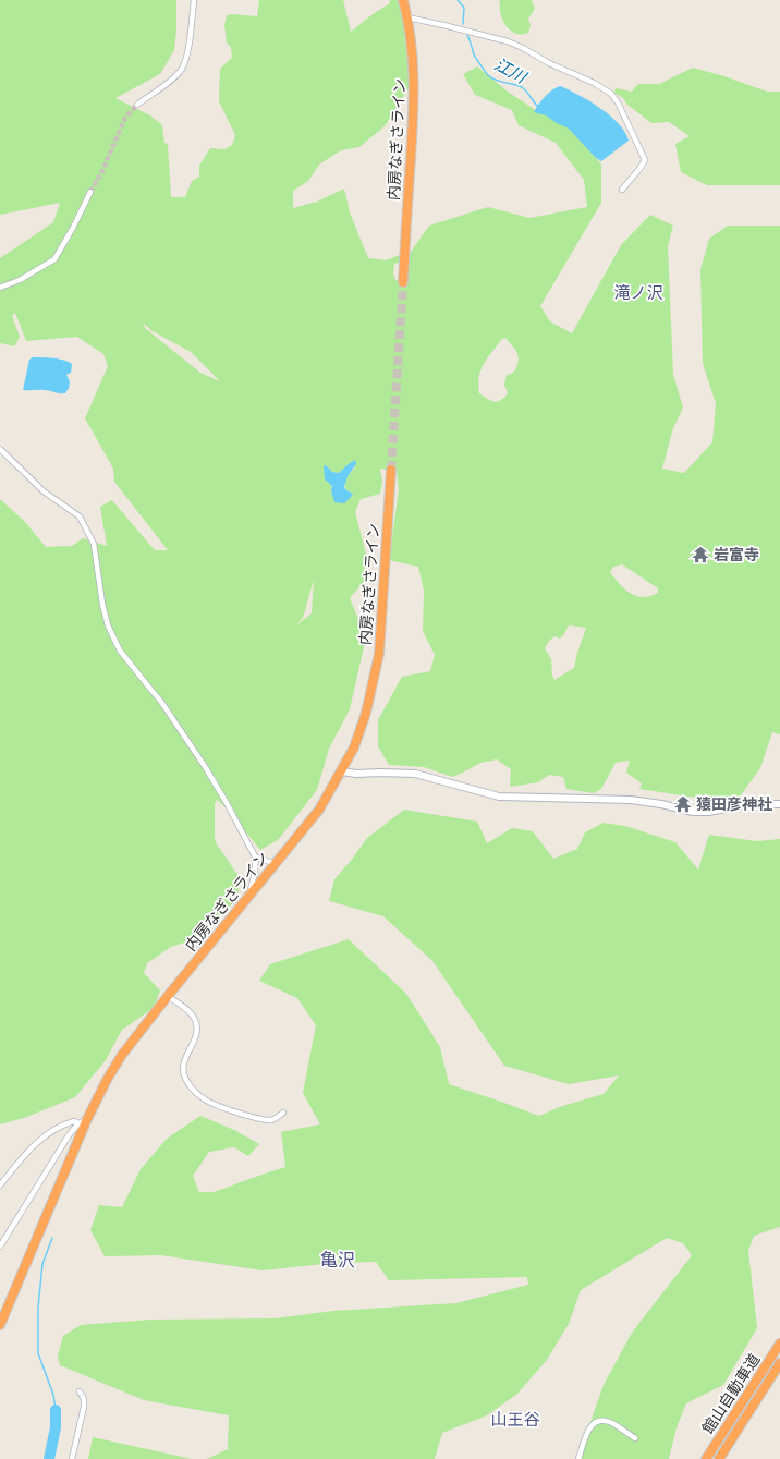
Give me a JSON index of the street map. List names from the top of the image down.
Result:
{
  "streets": {
    "highway": ["内房なぎさライン", "館山自動車道"]
  },
  "districts": ["滝ノ沢", "亀沢", "山王谷"],
  "water": ["江川"],
  "places": {
    "temple": ["岩富寺", "猿田彦神社"]
  }
}
